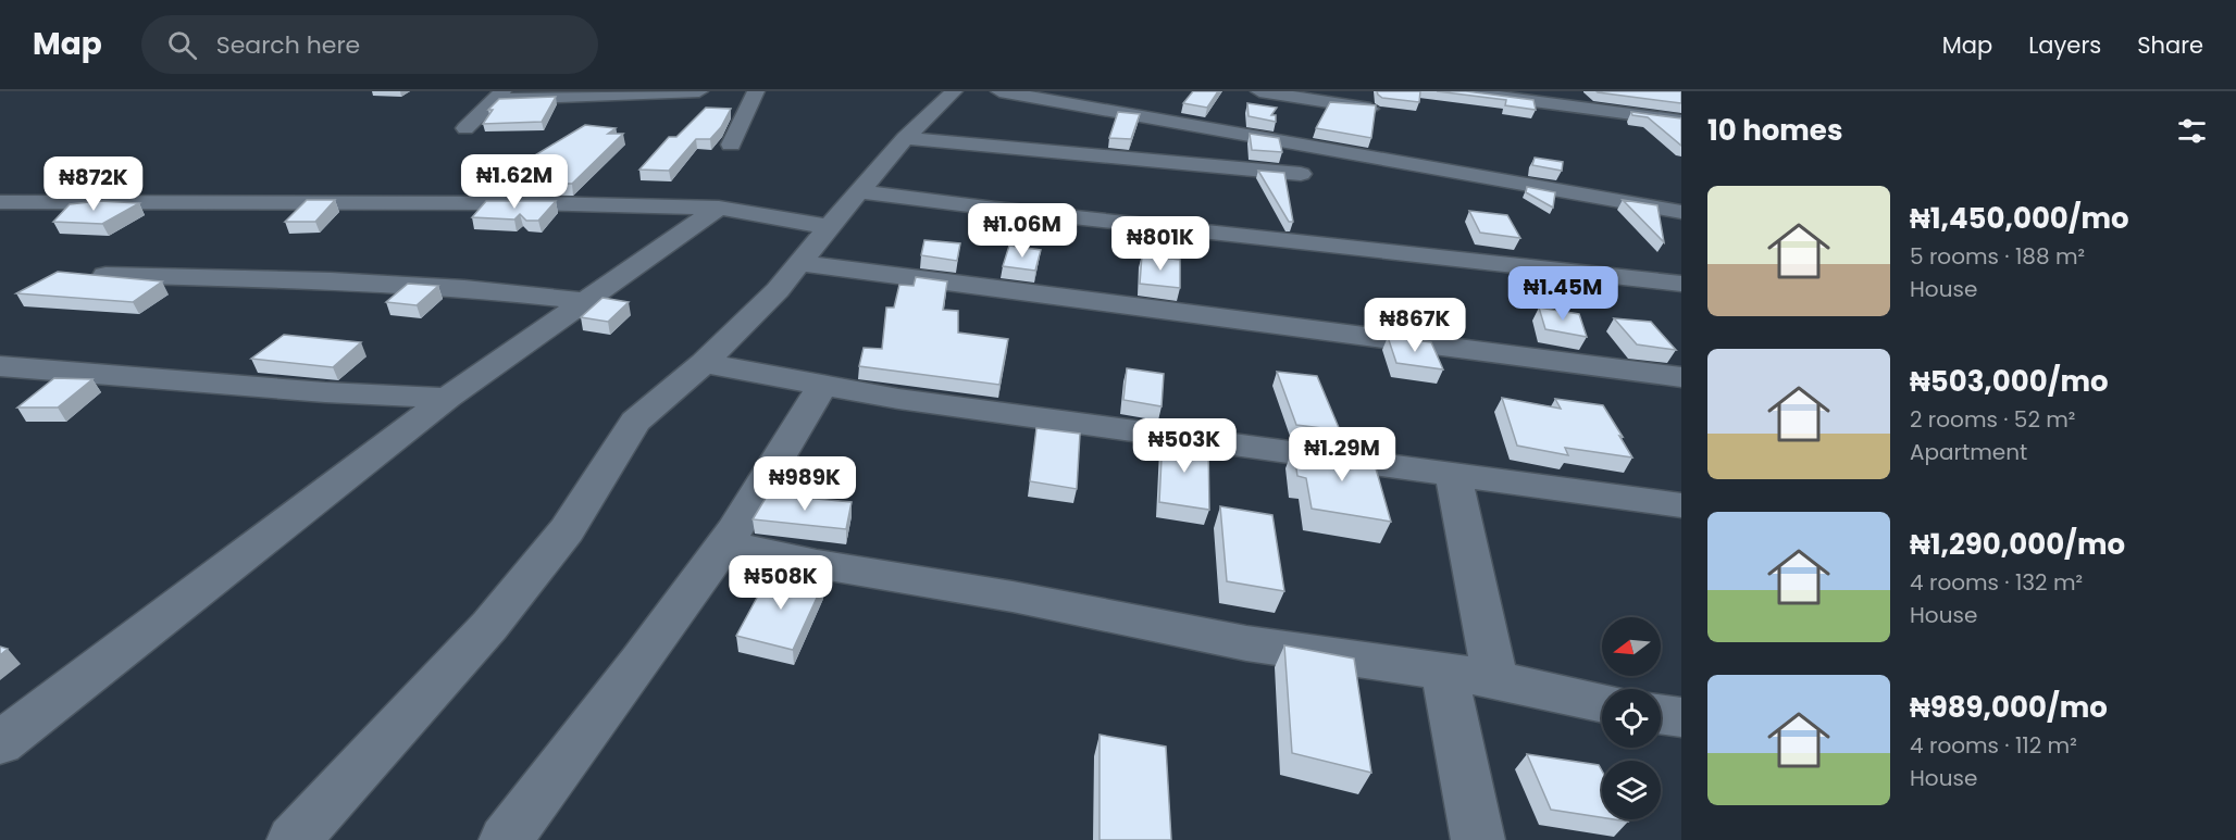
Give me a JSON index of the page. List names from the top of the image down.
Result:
{
  "north": "left",
  "page": {
    "header": "Map",
    "search": "Search here",
    "nav": ["Map", "Layers", "Share"],
    "heading": "10 homes",
    "price": [
      "₦1.62M",
      "₦872K",
      "₦1.06M",
      "₦801K",
      "₦1.45M",
      "₦867K",
      "₦503K",
      "₦1.29M",
      "₦989K",
      "₦508K"
    ],
    "list": [
      {
        "name": "₦1,450,000/mo",
        "note": "5 rooms · 188 m² · House"
      },
      {
        "name": "₦503,000/mo",
        "note": "2 rooms · 52 m² · Apartment"
      },
      {
        "name": "₦1,290,000/mo",
        "note": "4 rooms · 132 m² · House"
      },
      {
        "name": "₦989,000/mo",
        "note": "4 rooms · 112 m² · House"
      }
    ]
  }
}
